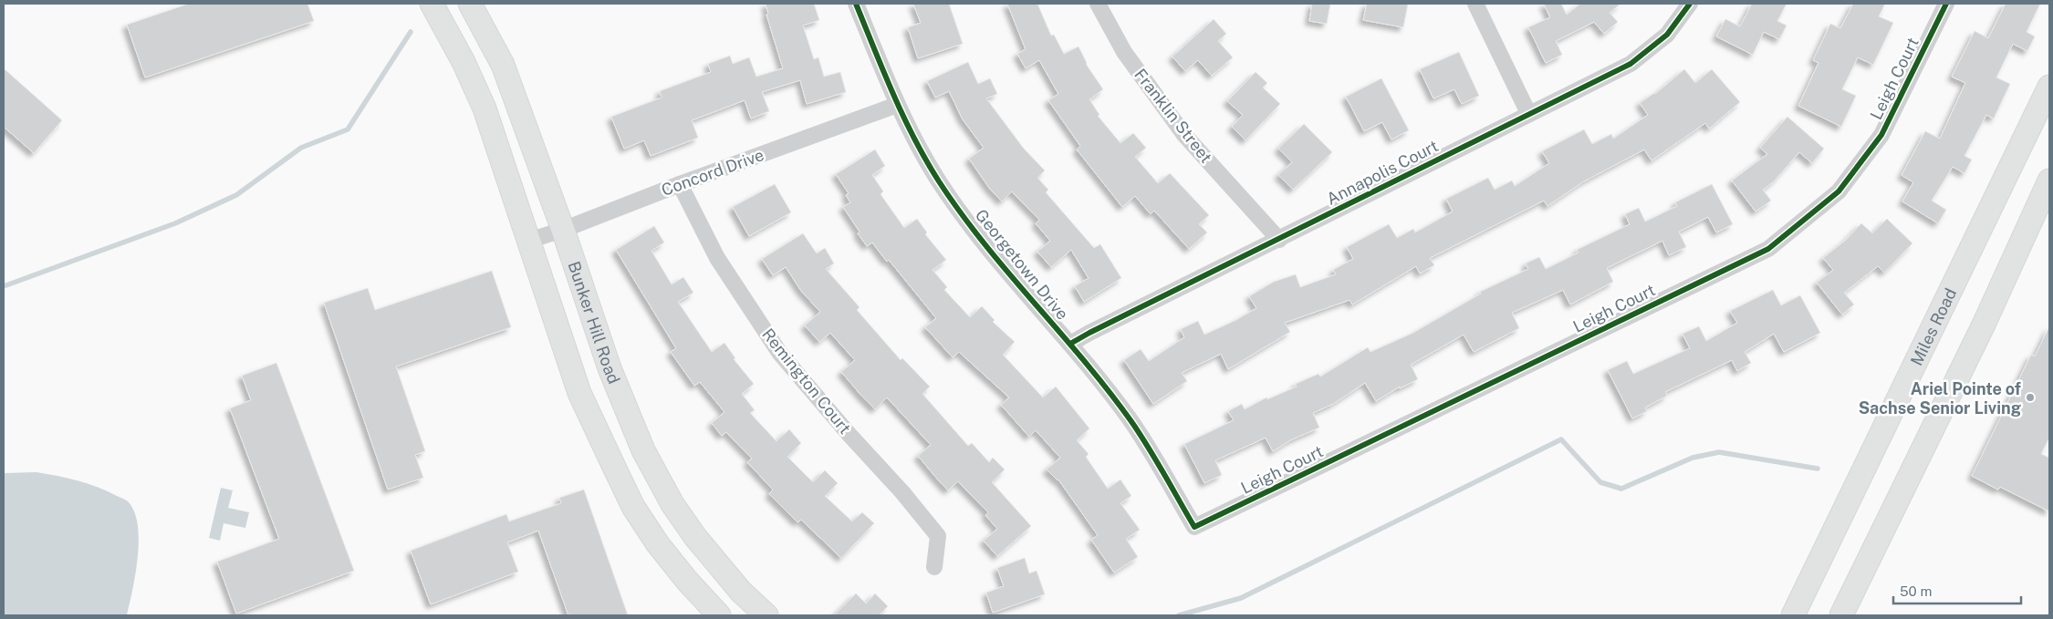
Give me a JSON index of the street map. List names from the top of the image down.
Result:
{
  "streets": {
    "main road": ["Bunker Hill Road", "Miles Road"],
    "street": [
      "Leigh Court",
      "Franklin Street",
      "Concord Drive",
      "Annapolis Court",
      "Georgetown Drive",
      "Remington Court"
    ]
  },
  "crossings": [
    ["Leigh Court", "Georgetown Drive"],
    ["Franklin Street", "Annapolis Court"],
    ["Concord Drive", "Georgetown Drive"],
    ["Concord Drive", "Bunker Hill Road"],
    ["Concord Drive", "Remington Court"],
    ["Annapolis Court", "Georgetown Drive"]
  ],
  "places": ["Ariel Pointe of Sachse Senior Living"],
  "scale_bar": "50 m"
}
